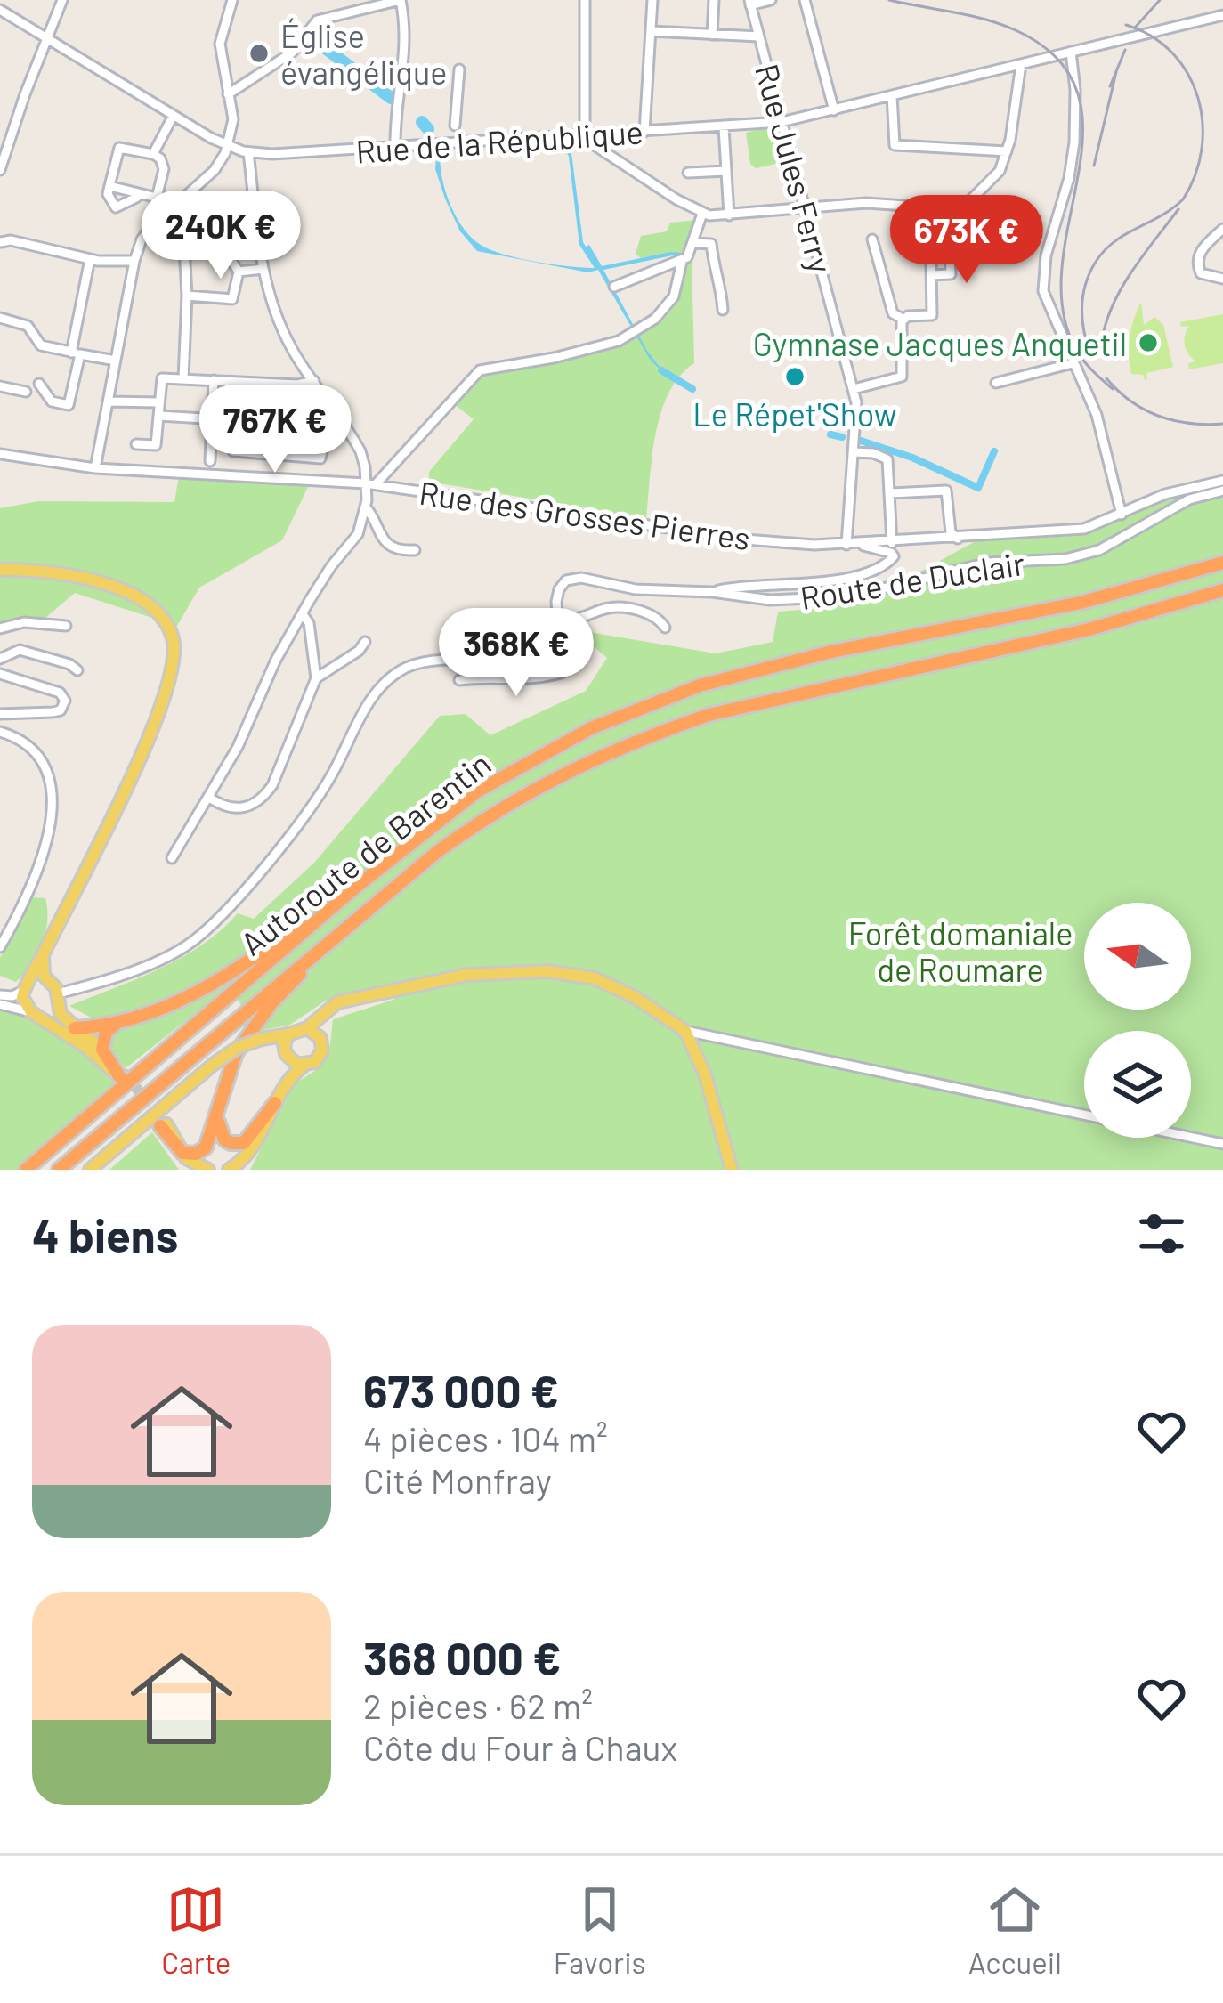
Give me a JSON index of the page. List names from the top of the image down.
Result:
{
  "streets": {
    "highway": ["Autoroute de Barentin"],
    "street": [
      "Rue de la République",
      "Rue Jules Ferry",
      "Rue des Grosses Pierres",
      "Route de Duclair"
    ]
  },
  "crossings": [
    ["Rue de la République", "Rue Jules Ferry"],
    ["Rue Jules Ferry", "Rue des Grosses Pierres"]
  ],
  "parks": ["Forêt domaniale de Roumare"],
  "places": ["Église évangélique", "Gymnase Jacques Anquetil", "Le Répet'Show"],
  "north": "left",
  "page": {
    "price": [
      "240K €",
      "673K €",
      "767K €",
      "368K €"
    ],
    "heading": "4 biens",
    "list": [
      {
        "name": "673 000 €",
        "note": "4 pièces · 104 m² · Cité Monfray"
      },
      {
        "name": "368 000 €",
        "note": "2 pièces · 62 m² · Côte du Four à Chaux"
      }
    ],
    "tabs": ["Carte", "Favoris", "Accueil"]
  }
}
